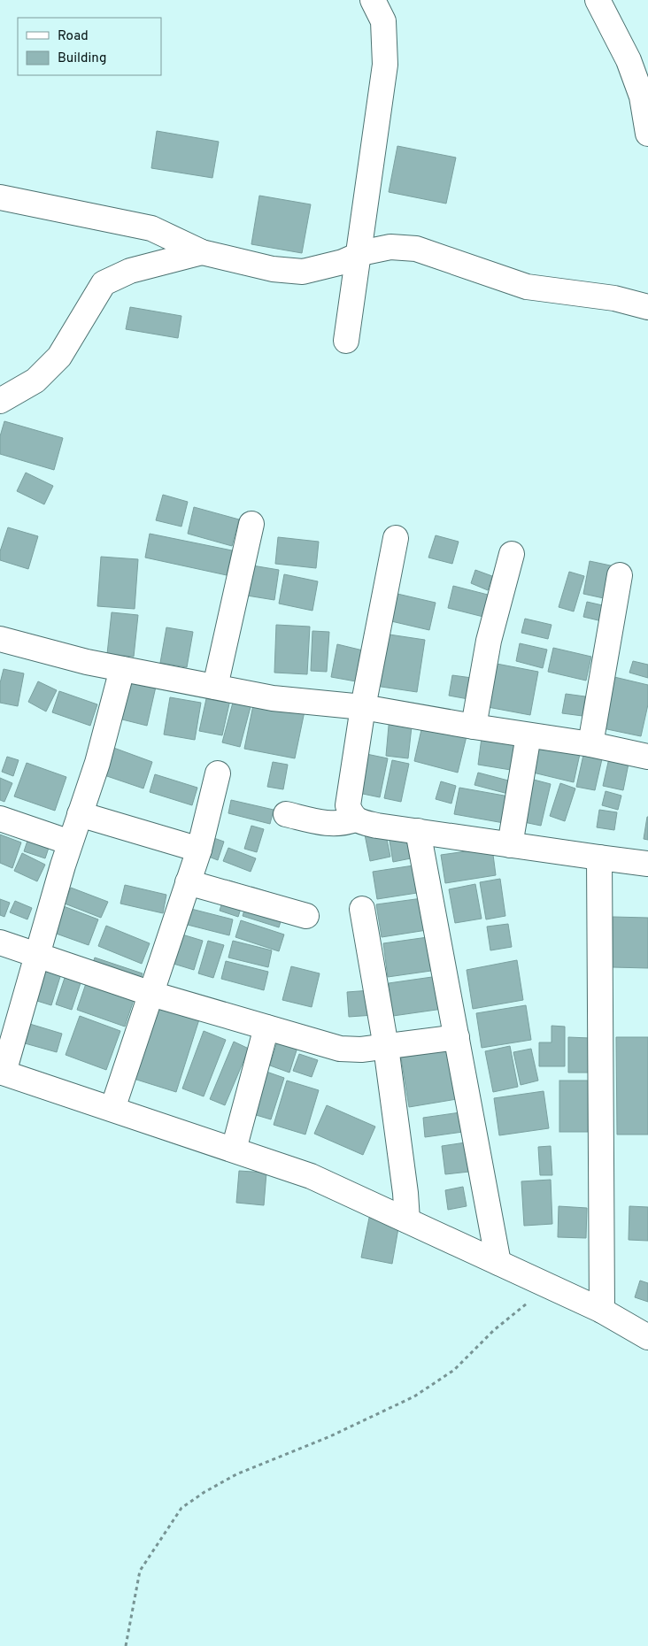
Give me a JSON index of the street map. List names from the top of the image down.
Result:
{
  "legend": ["Road", "Building"]
}
